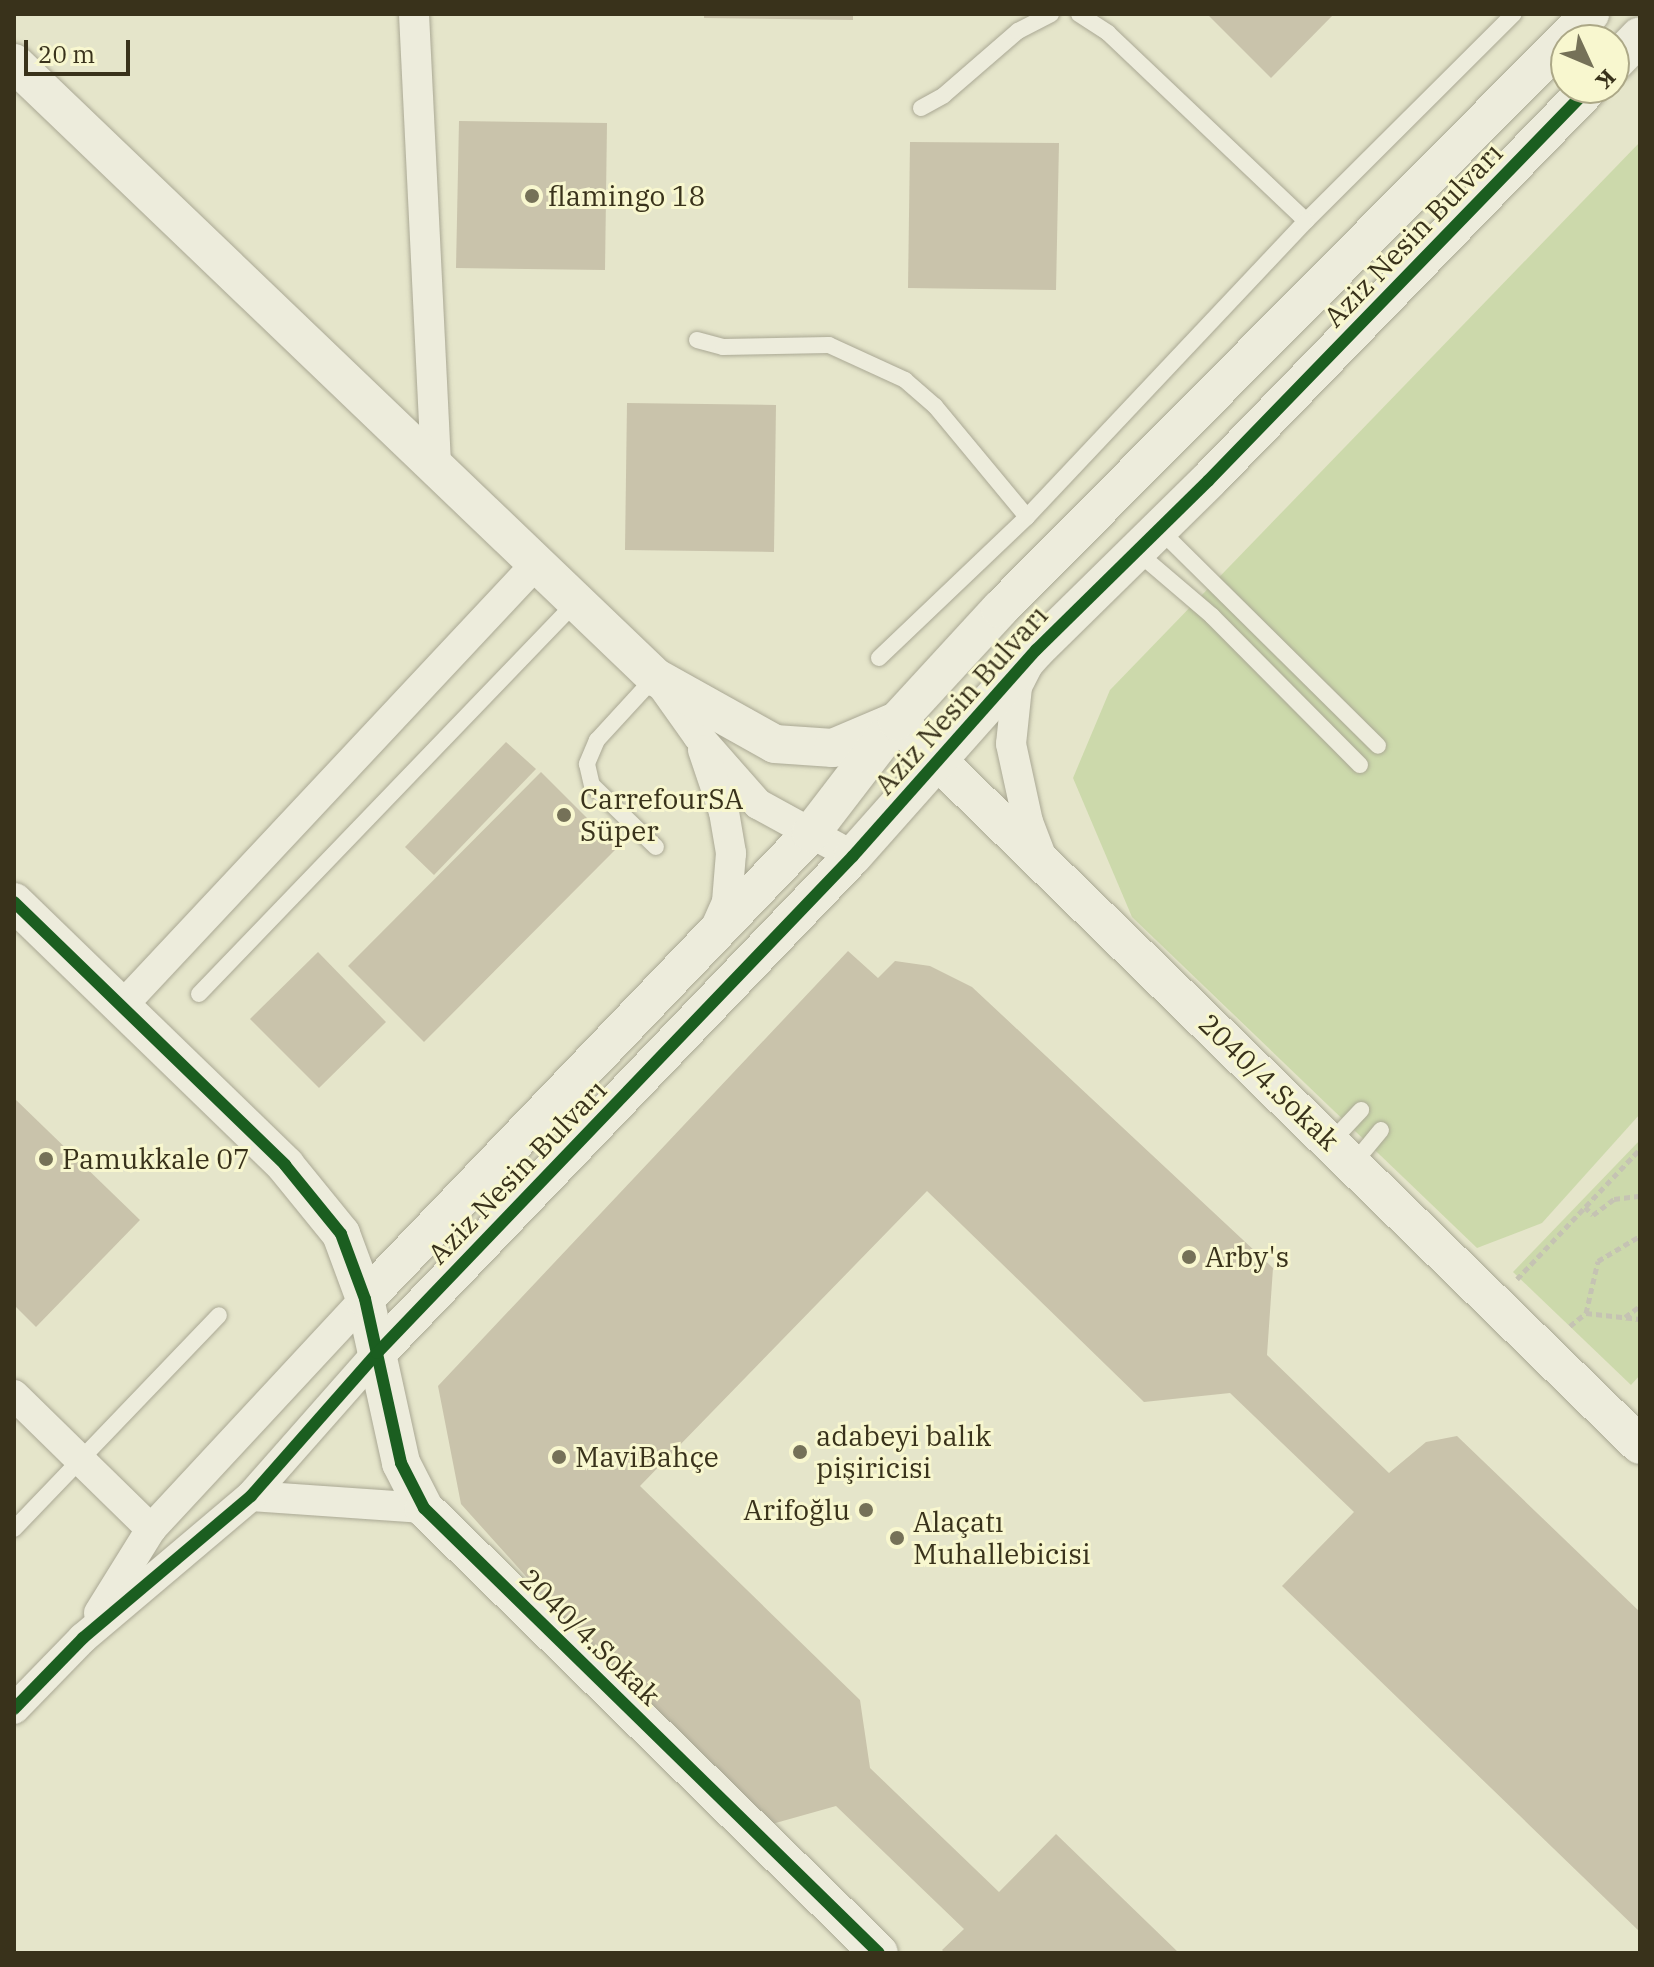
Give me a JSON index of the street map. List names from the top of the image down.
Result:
{
  "streets": {
    "street": ["Aziz Nesin Bulvarı", "2040/4.Sokak"]
  },
  "crossings": [
    ["Aziz Nesin Bulvarı", "2040/4.Sokak"]
  ],
  "places": [
    "flamingo 18",
    "CarrefourSA Süper",
    "Pamukkale 07",
    "Arby's",
    "adabeyi balık pişiricisi",
    "MaviBahçe",
    "Arifoğlu",
    "Alaçatı Muhallebicisi"
  ],
  "scale_bar": "20 m",
  "north": "bottom right"
}
